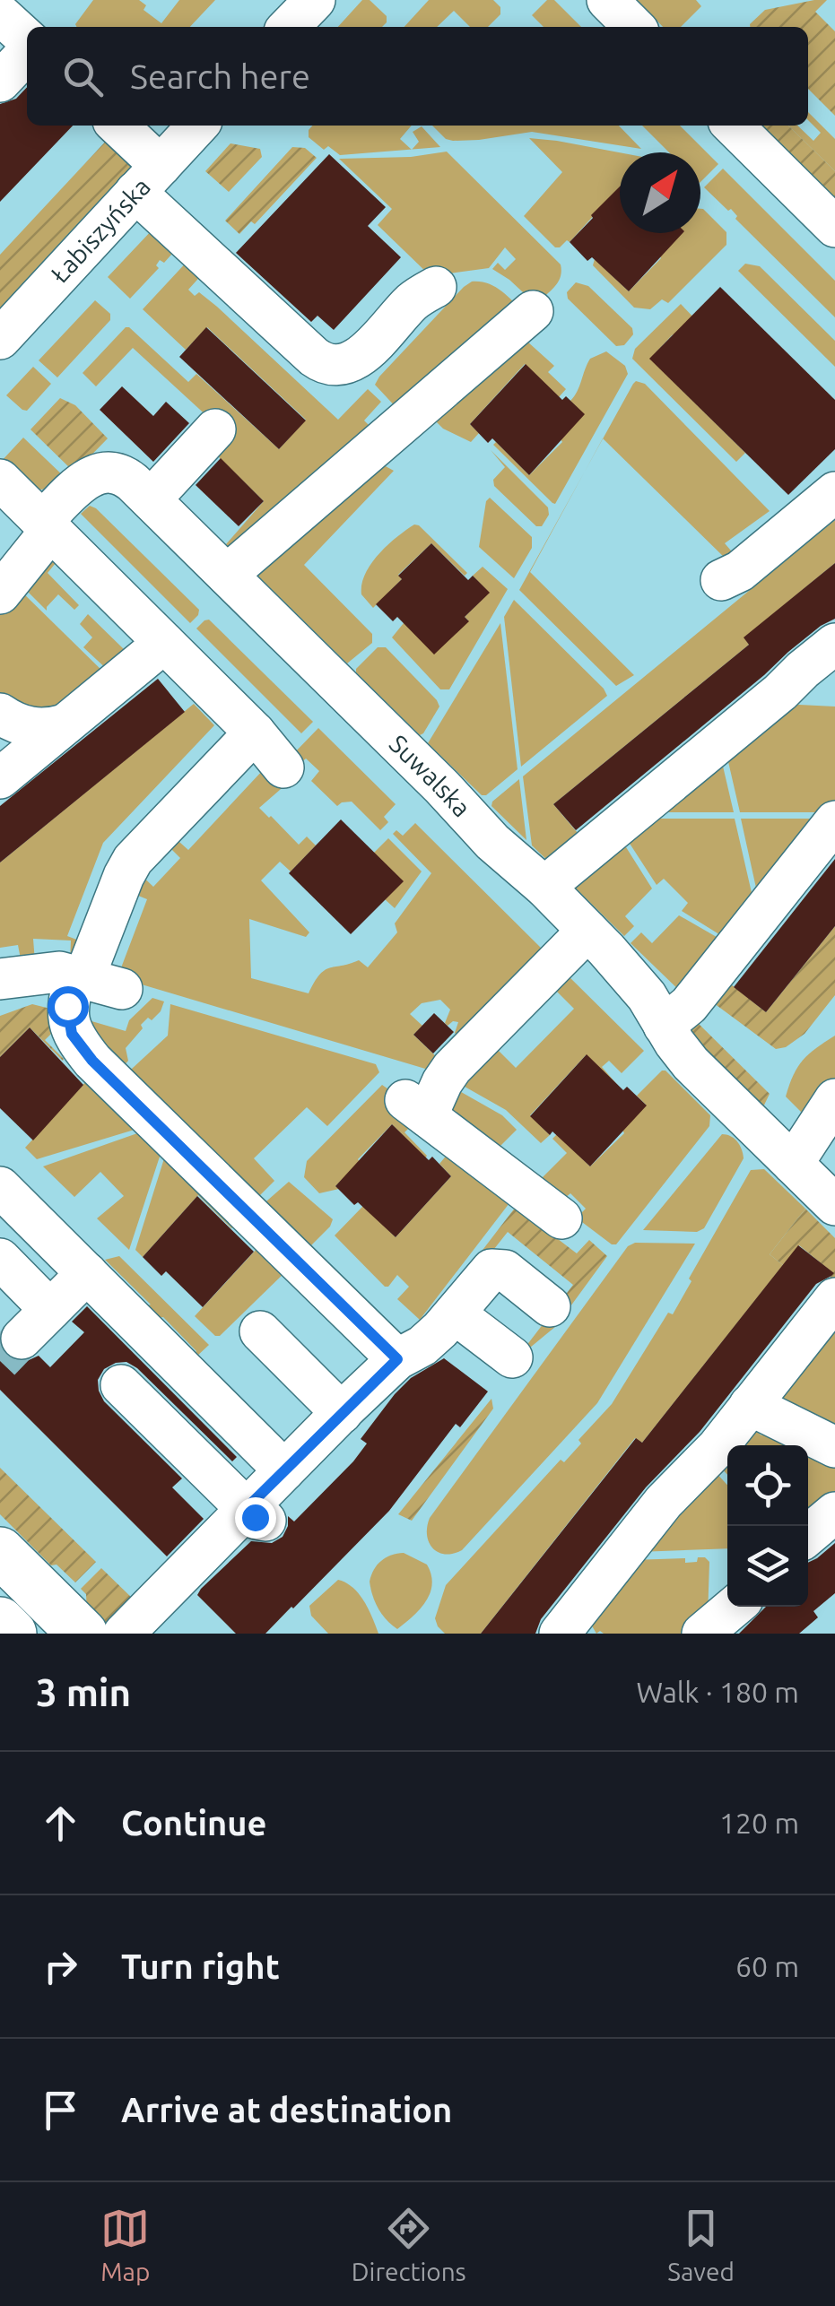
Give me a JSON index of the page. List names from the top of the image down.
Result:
{
  "streets": {
    "street": ["Łabiszyńska", "Suwalska"]
  },
  "north": "top right",
  "page": {
    "search": "Search here",
    "heading": ["3 min", "Walk · 180 m"],
    "list": [
      ["Continue", "120 m"],
      ["Turn right", "60 m"],
      "Arrive at destination"
    ],
    "nav": ["Map", "Directions", "Saved"]
  }
}
